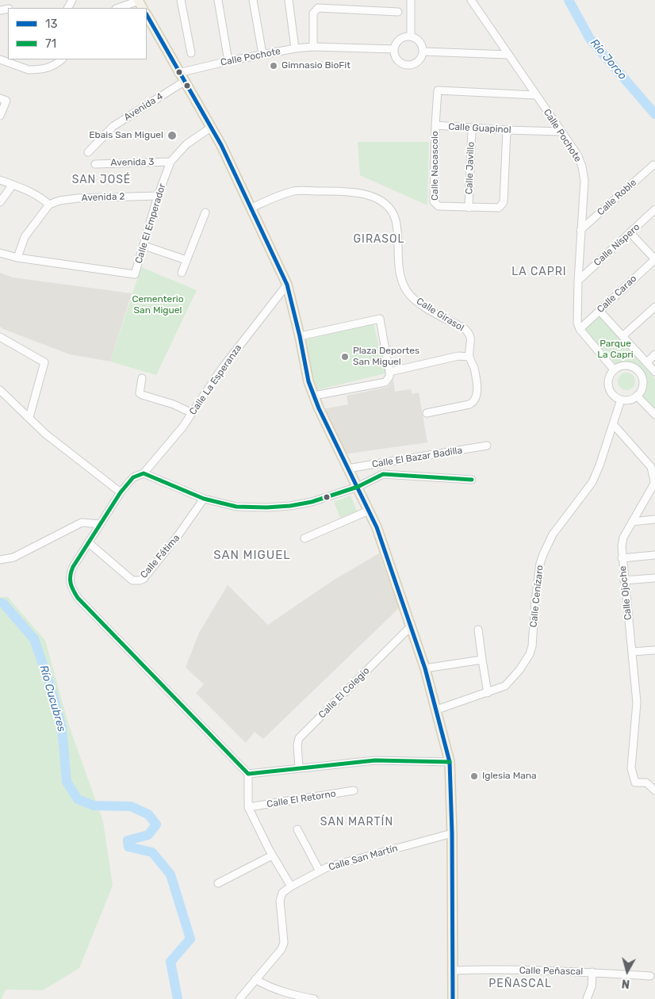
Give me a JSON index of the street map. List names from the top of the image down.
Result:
{
  "streets": {
    "street": [
      "Calle Pochote",
      "Avenida 4",
      "Calle Guapinol",
      "Avenida 3",
      "Calle Nacascolo",
      "Calle Javillo",
      "Avenida 2",
      "Calle Roble",
      "Calle El Emperador",
      "Calle Níspero",
      "Calle Carao",
      "Calle Girasol",
      "Calle La Esperanza",
      "Calle El Bazar Badilla",
      "Calle Fátima",
      "Calle Ojoche",
      "Calle Cenízaro",
      "Calle El Colegio",
      "Calle El Retorno",
      "Calle San Martín",
      "Calle Peñascal"
    ]
  },
  "crossings": [
    ["Calle Pochote", "Calle Guapinol"],
    ["Calle Pochote", "Calle Roble"],
    ["Calle Pochote", "Calle Níspero"],
    ["Calle Pochote", "Calle Carao"],
    ["Calle Guapinol", "Calle Nacascolo"],
    ["Calle Guapinol", "Calle Javillo"],
    ["Avenida 3", "Calle El Emperador"],
    ["Calle Nacascolo", "Calle Javillo"],
    ["Avenida 2", "Calle El Emperador"],
    ["Calle La Esperanza", "Calle Fátima"],
    ["Calle Ojoche", "Calle Cenízaro"]
  ],
  "districts": [
    "SAN JOSÉ",
    "GIRASOL",
    "LA CAPRI",
    "SAN MIGUEL",
    "SAN MARTÍN",
    "PEÑASCAL"
  ],
  "water": ["Río Jorco", "Río Cucubres"],
  "parks": ["Cementerio San Miguel", "Parque La Capri"],
  "places": [
    "Gimnasio BioFit",
    "Ebais San Miguel",
    "Plaza Deportes San Miguel",
    "Iglesia Mana"
  ],
  "lines": ["transit line 13", "transit line 71"],
  "legend": ["13", "71"],
  "north": "bottom"
}
